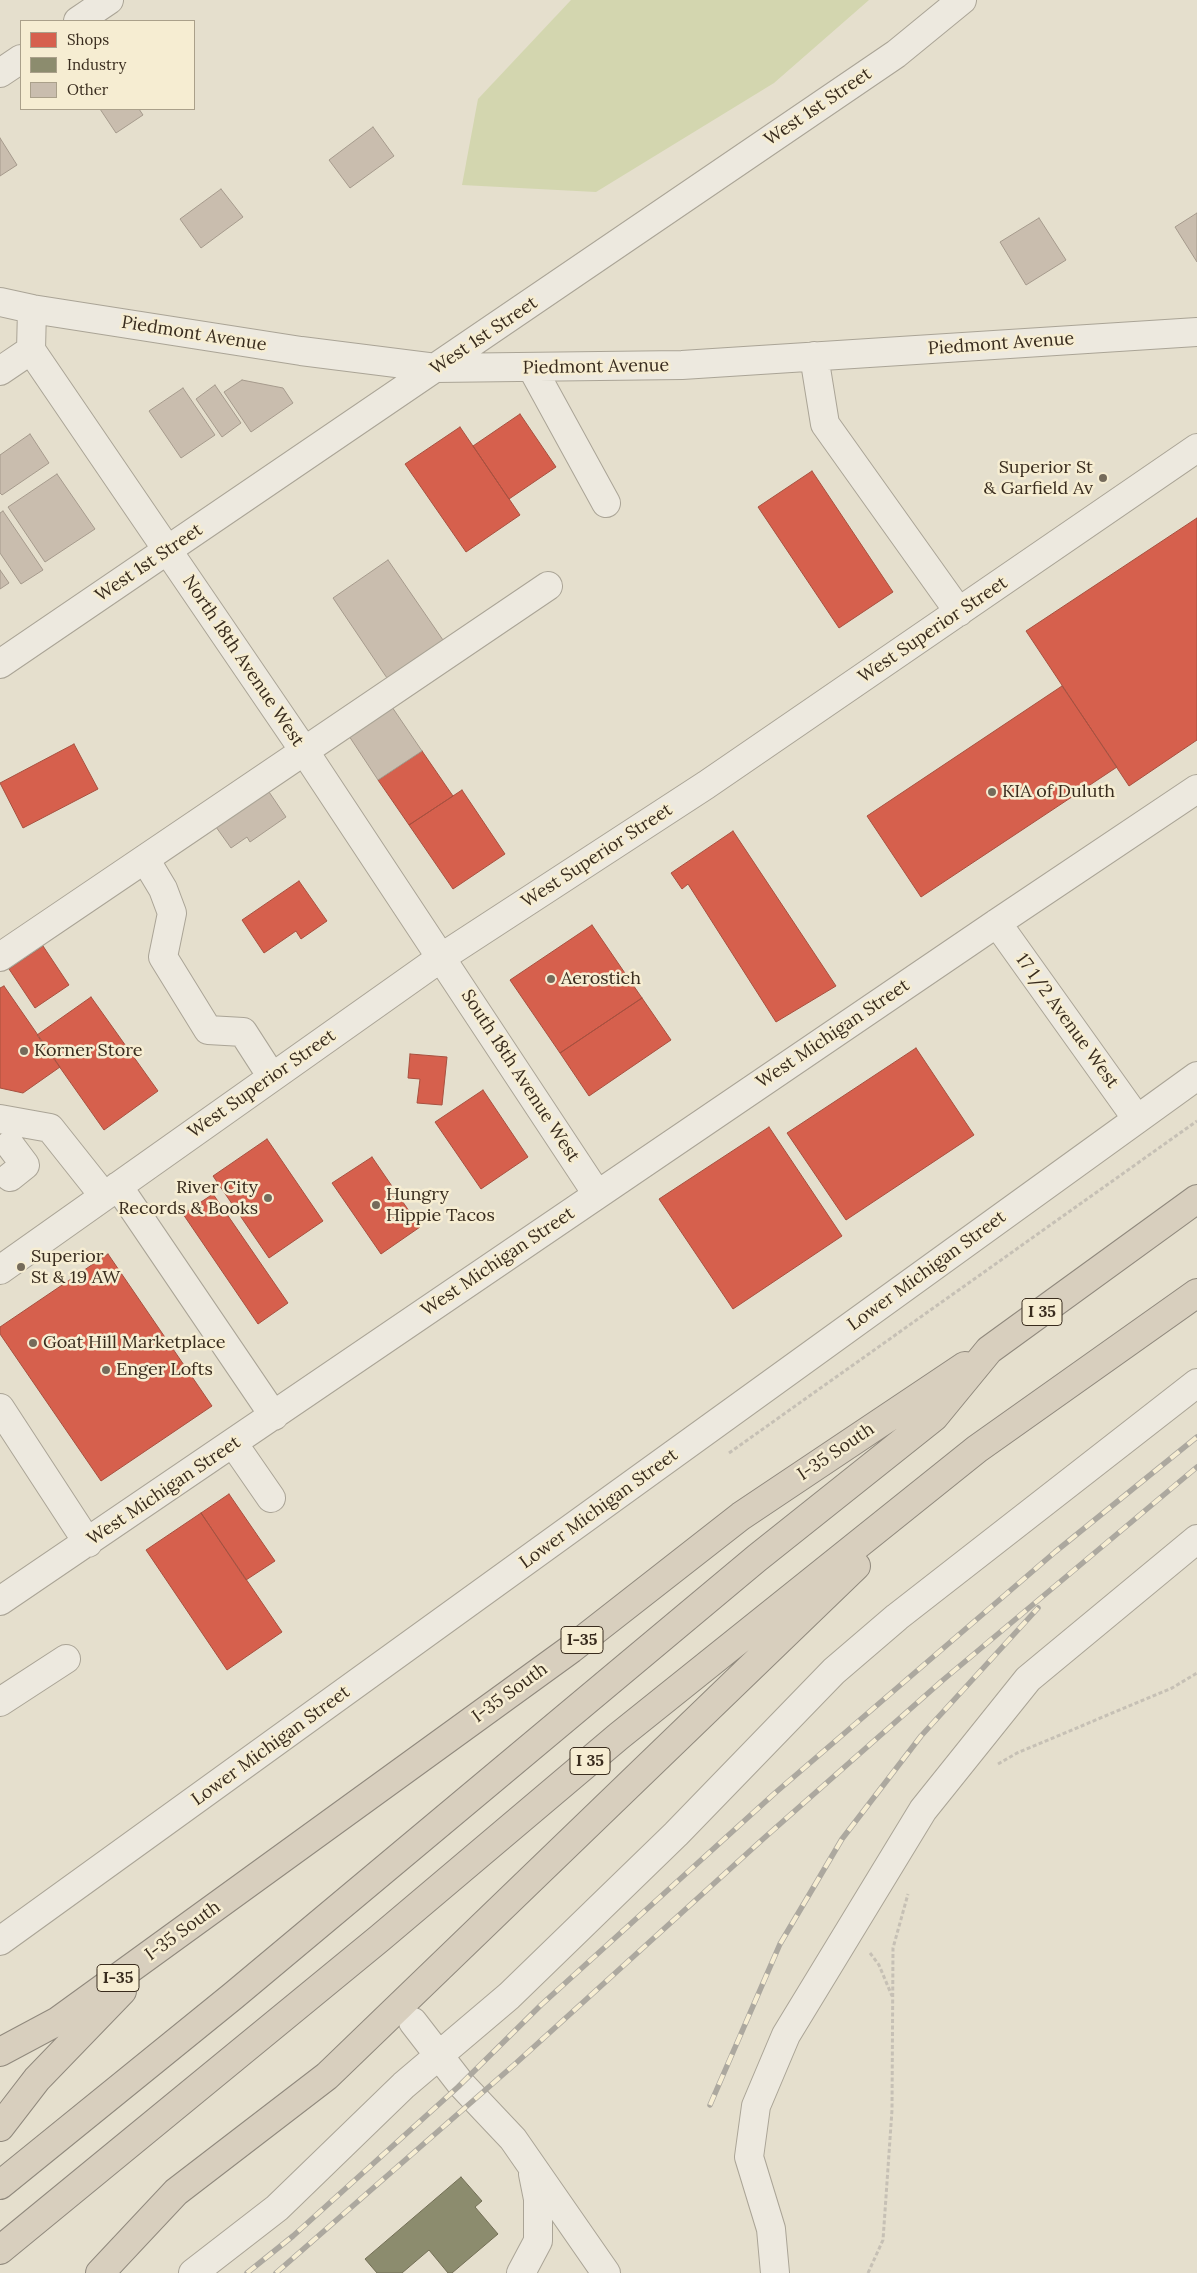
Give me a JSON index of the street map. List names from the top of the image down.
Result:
{
  "streets": {
    "highway": ["I 35", "I-35 South", "I-35"],
    "street": [
      "West 1st Street",
      "Piedmont Avenue",
      "West Superior Street",
      "North 18th Avenue West",
      "17 1/2 Avenue West",
      "West Michigan Street",
      "South 18th Avenue West",
      "Lower Michigan Street"
    ]
  },
  "crossings": [
    ["West 1st Street", "Piedmont Avenue"],
    ["West 1st Street", "North 18th Avenue West"],
    ["West Superior Street", "North 18th Avenue West"],
    ["West Superior Street", "South 18th Avenue West"],
    ["North 18th Avenue West", "South 18th Avenue West"],
    ["17 1/2 Avenue West", "West Michigan Street"],
    ["17 1/2 Avenue West", "Lower Michigan Street"],
    ["West Michigan Street", "South 18th Avenue West"],
    ["I 35", "I-35 South"]
  ],
  "places": [
    "Superior St & Garfield Av",
    "KIA of Duluth",
    "Aerostich",
    "Korner Store",
    "River City Records & Books",
    "Hungry Hippie Tacos",
    "Superior St & 19 AW",
    "Goat Hill Marketplace",
    "Enger Lofts"
  ],
  "legend": ["Shops", "Industry", "Other"]
}
